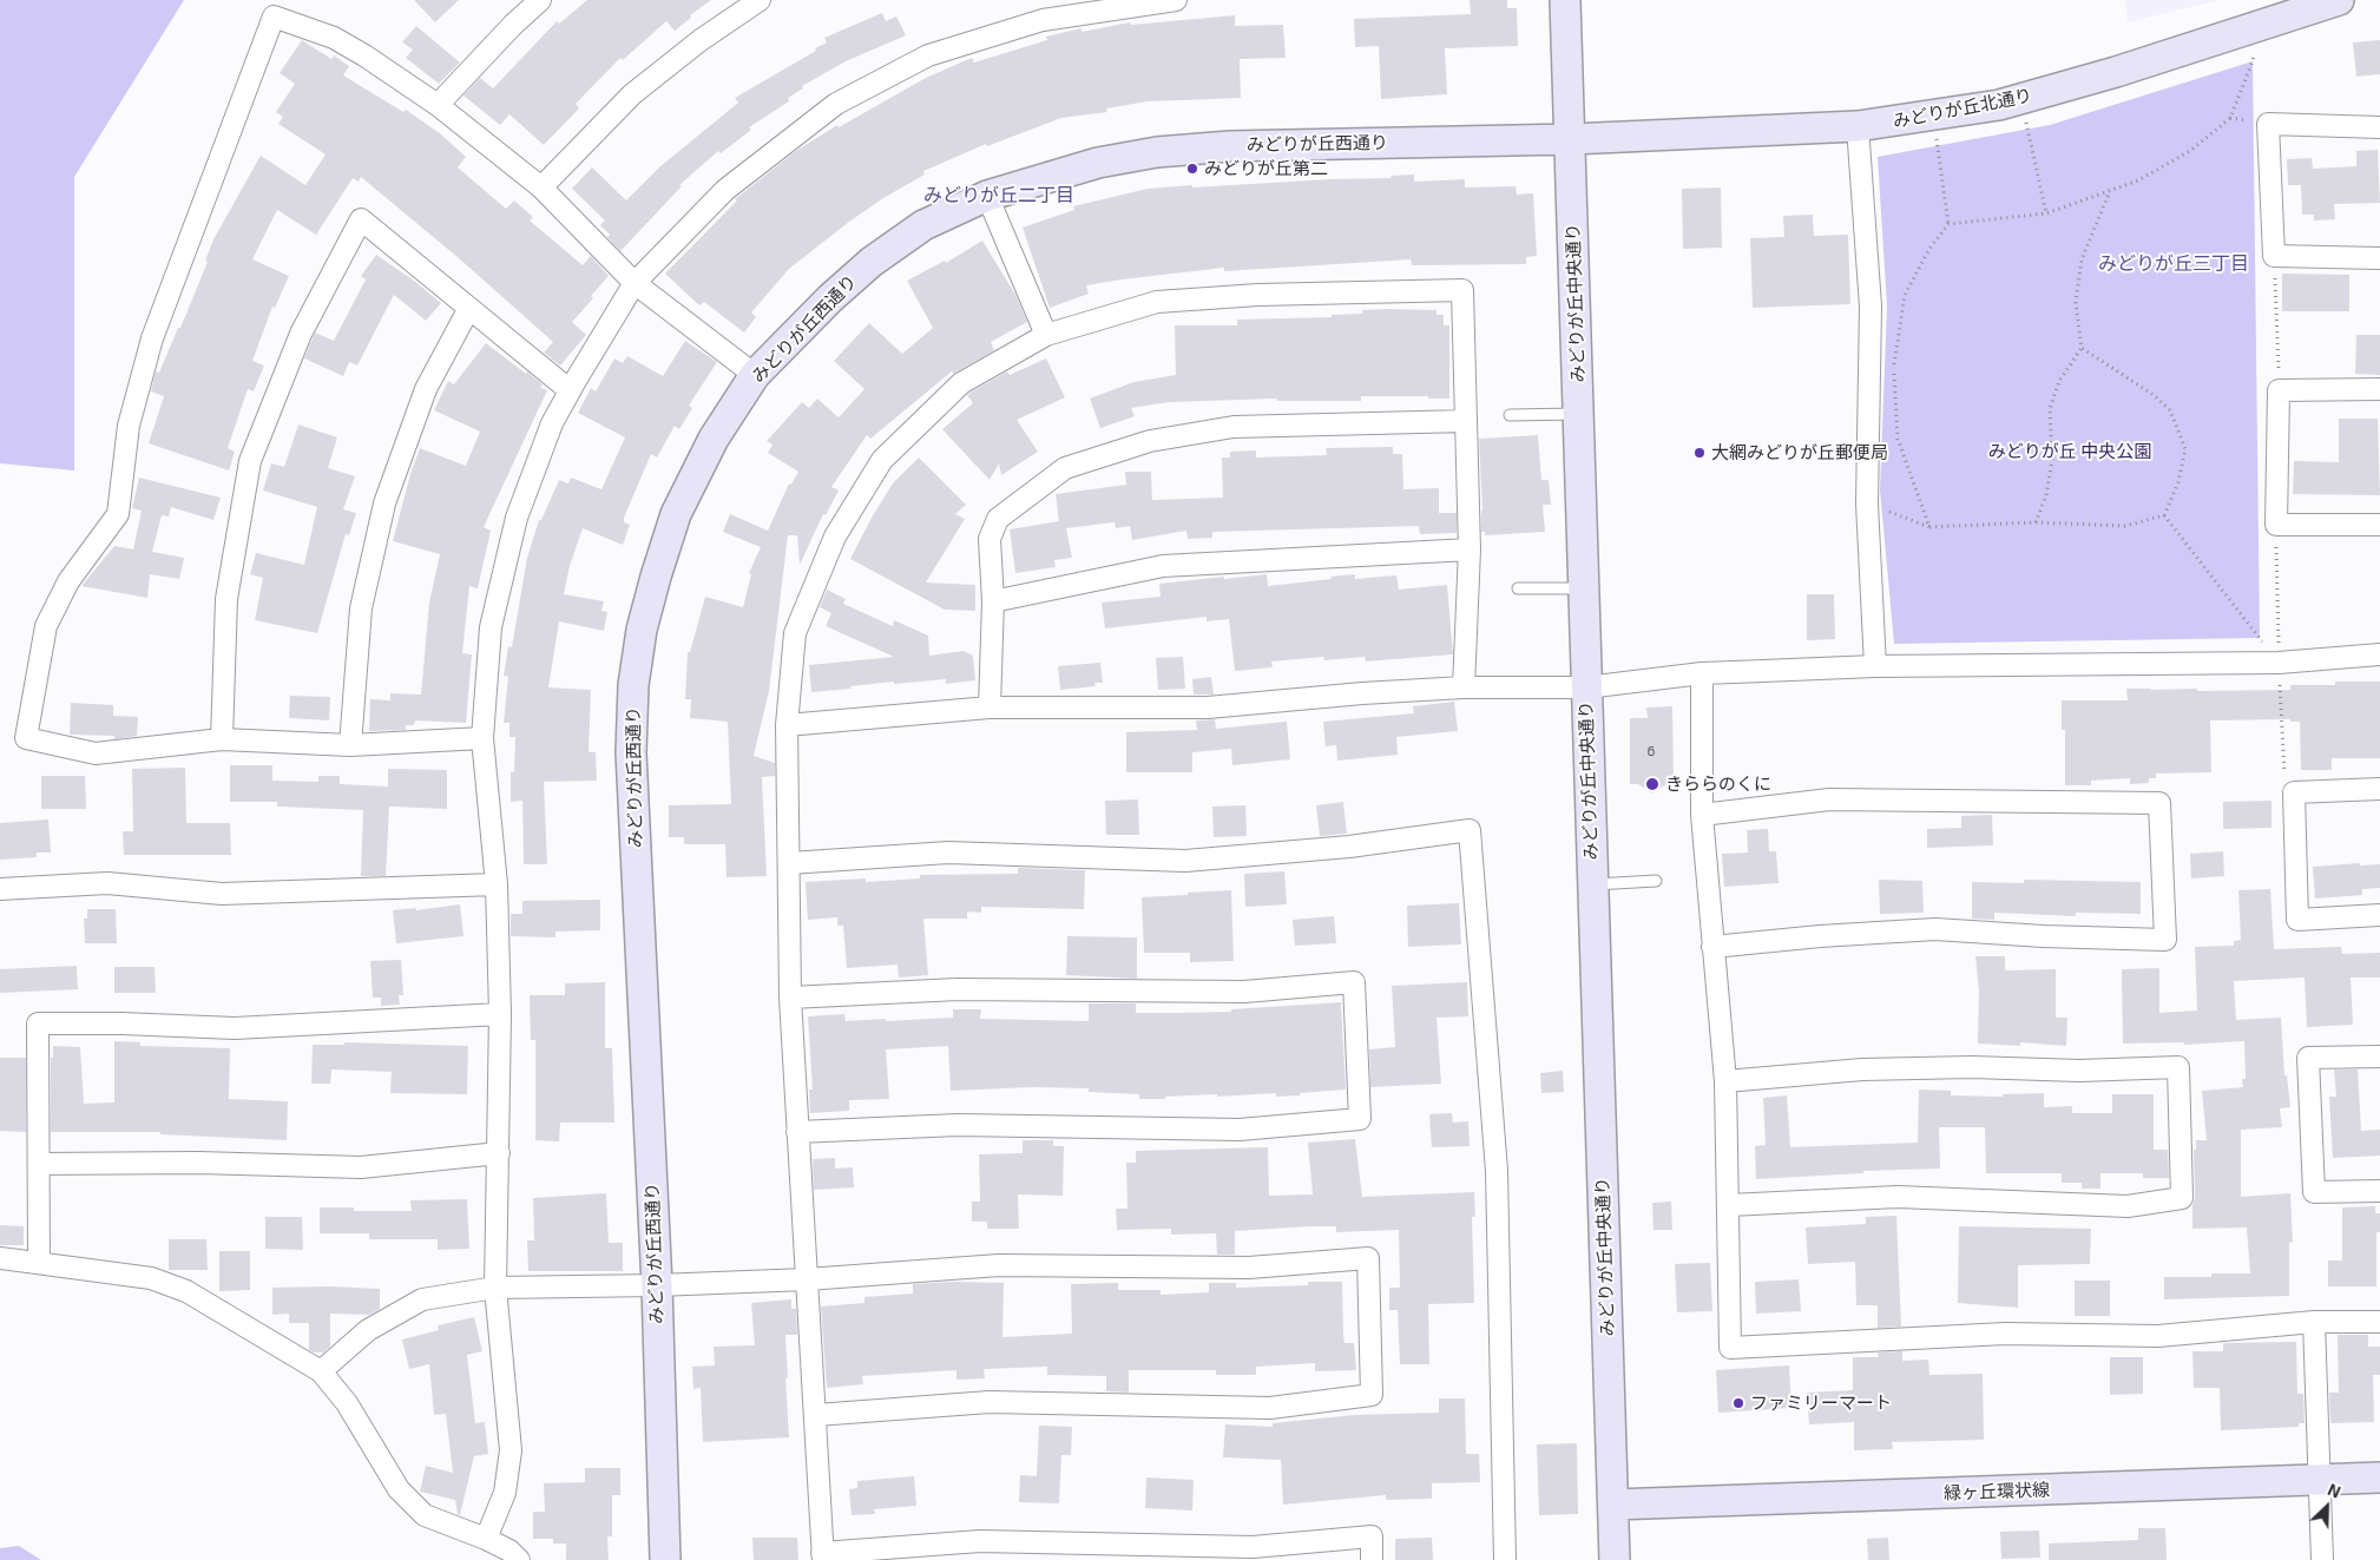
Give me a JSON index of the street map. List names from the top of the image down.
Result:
{
  "streets": {
    "street": [
      "みどりが丘北通り",
      "みどりが丘西通り",
      "みどりが丘中央通り",
      "緑ヶ丘環状線"
    ]
  },
  "crossings": [
    ["みどりが丘北通り", "みどりが丘西通り"],
    ["みどりが丘北通り", "みどりが丘中央通り"],
    ["みどりが丘西通り", "みどりが丘中央通り"],
    ["みどりが丘中央通り", "緑ヶ丘環状線"]
  ],
  "districts": ["みどりが丘二丁目", "みどりが丘三丁目"],
  "parks": ["みどりが丘 中央公園"],
  "places": [
    "みどりが丘第二",
    "大網みどりが丘郵便局",
    "きららのくに",
    "ファミリーマート"
  ],
  "house_numbers": ["6"],
  "north": "top right"
}
